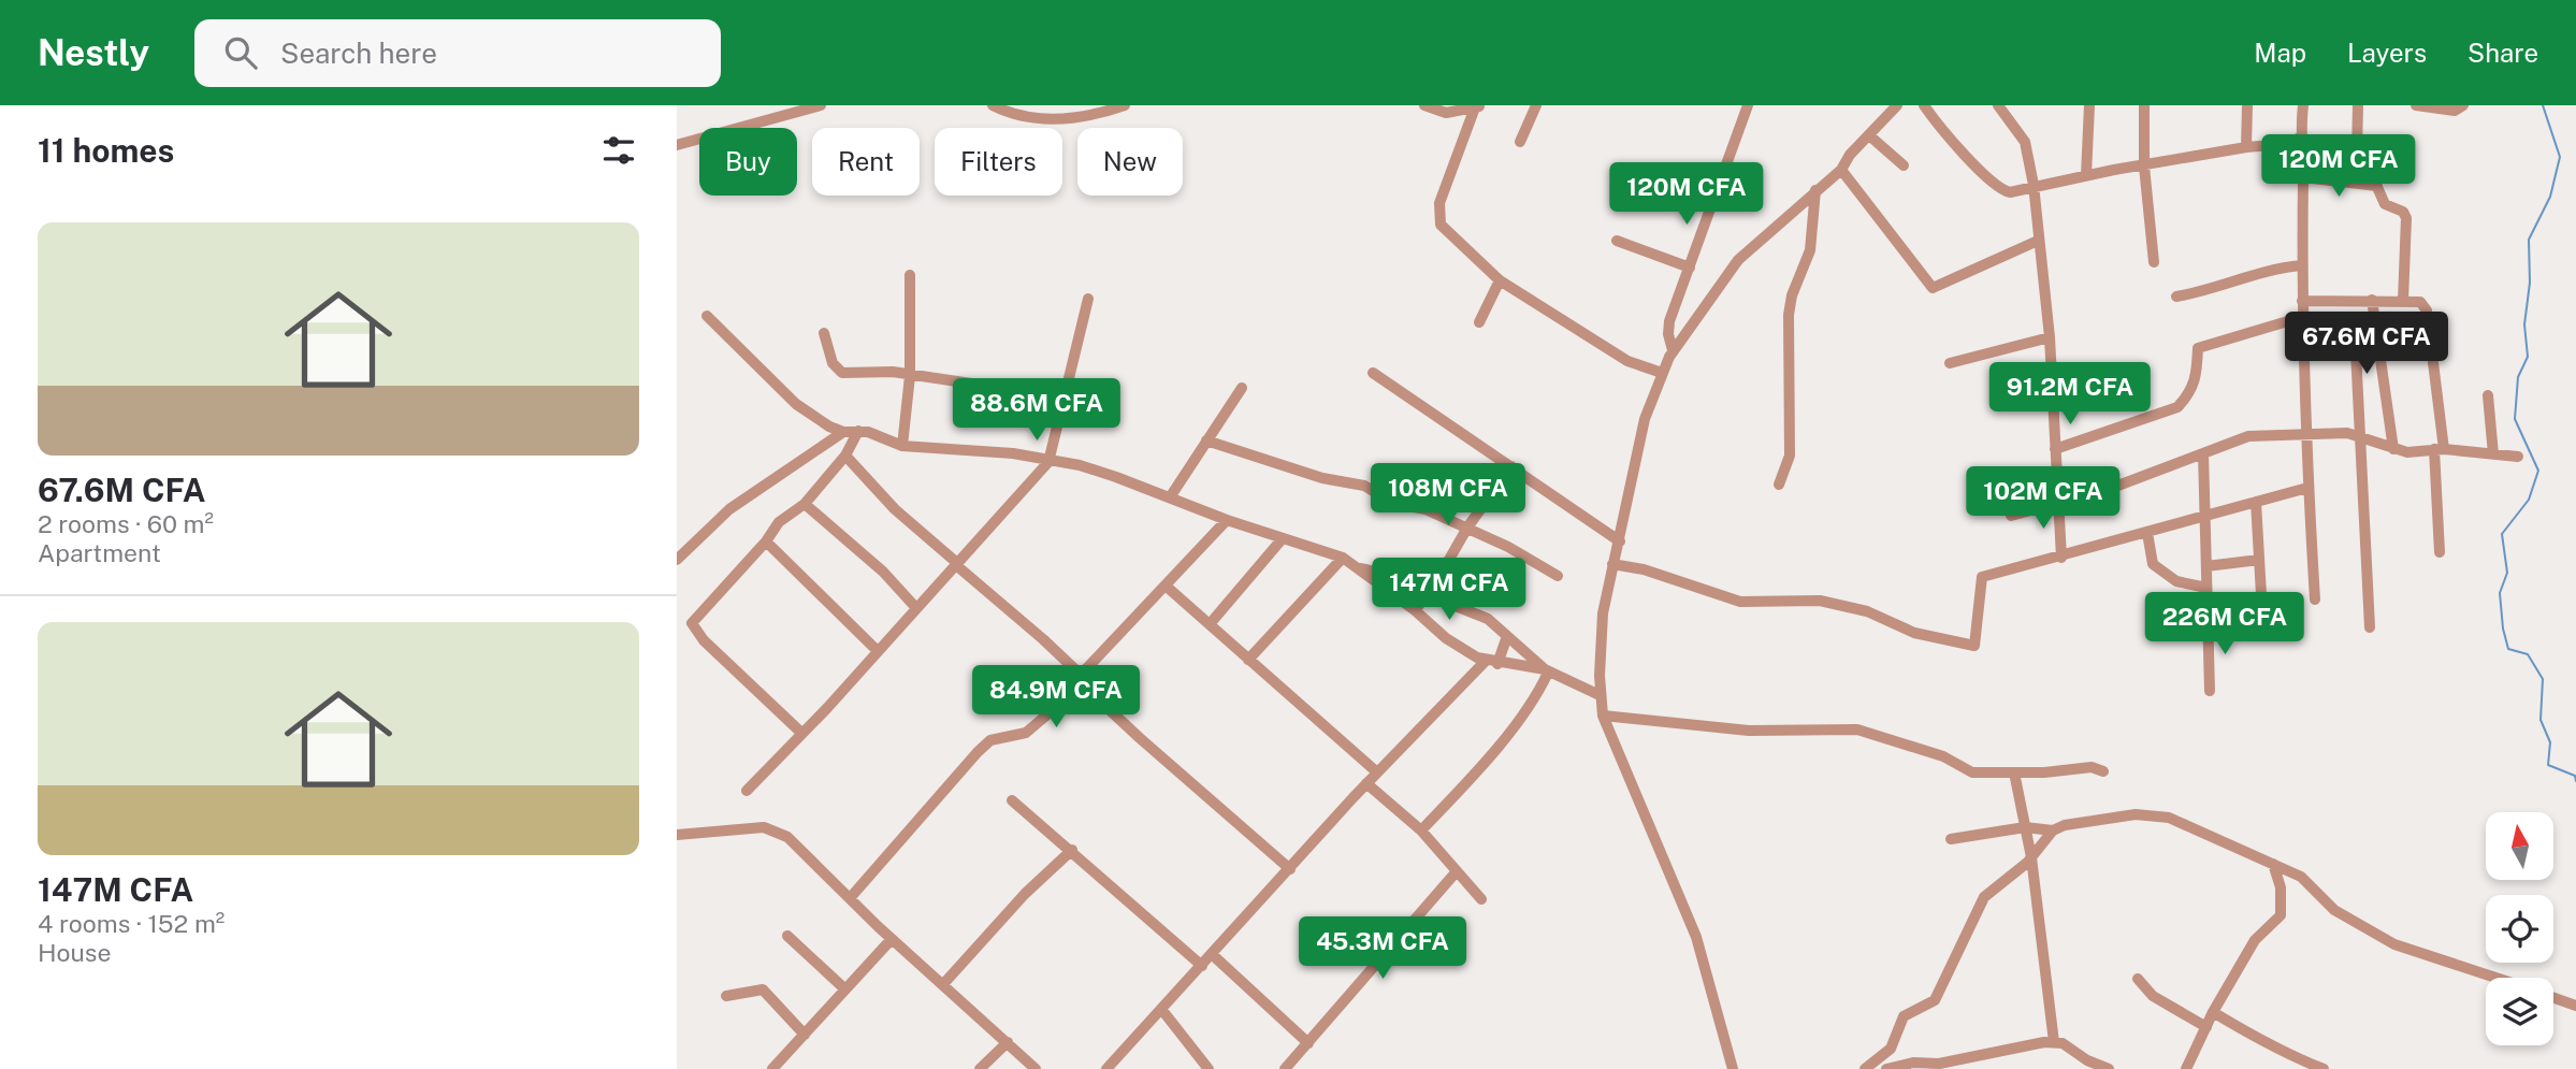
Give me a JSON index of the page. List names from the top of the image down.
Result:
{
  "north": "top",
  "page": {
    "header": "Nestly",
    "search": "Search here",
    "nav": ["Map", "Layers", "Share"],
    "heading": "11 homes",
    "chip": [
      "Buy",
      "Rent",
      "Filters",
      "New"
    ],
    "price": [
      "120M CFA",
      "120M CFA",
      "67.6M CFA",
      "91.2M CFA",
      "88.6M CFA",
      "108M CFA",
      "102M CFA",
      "147M CFA",
      "226M CFA",
      "84.9M CFA",
      "45.3M CFA"
    ],
    "list": [
      {
        "name": "67.6M CFA",
        "note": "2 rooms · 60 m² · Apartment"
      },
      {
        "name": "147M CFA",
        "note": "4 rooms · 152 m² · House"
      }
    ]
  }
}
